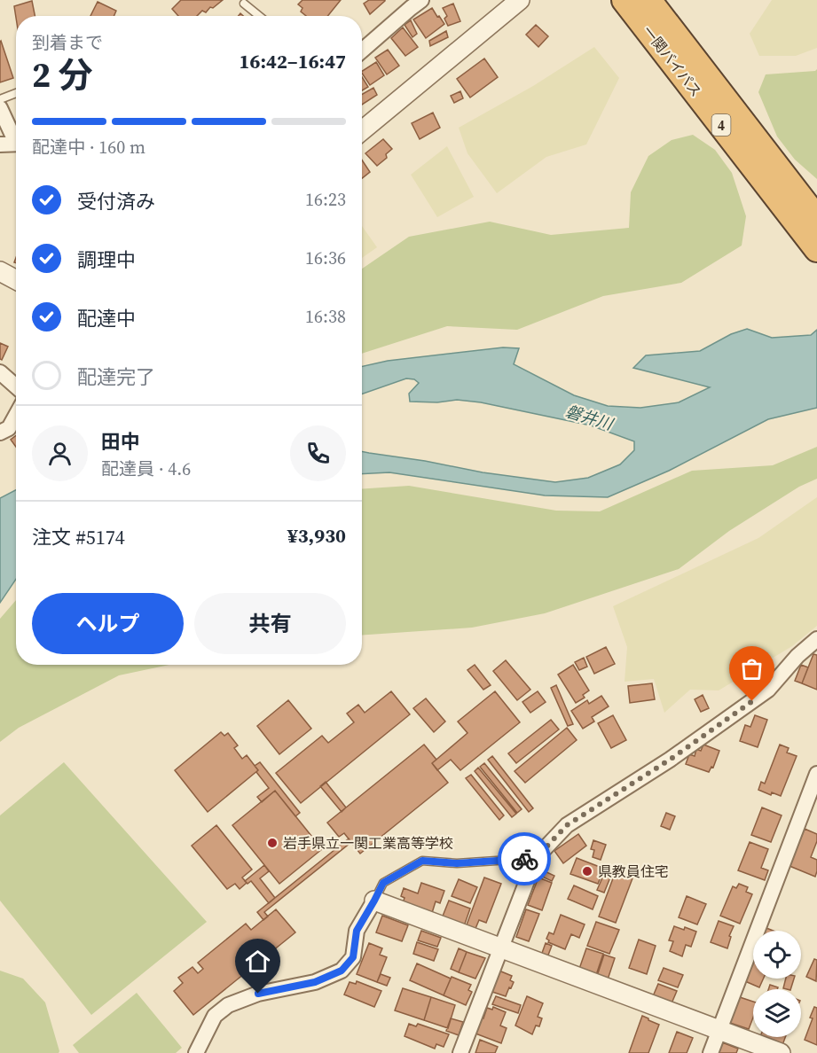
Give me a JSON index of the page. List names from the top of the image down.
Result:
{
  "streets": {
    "highway": ["一関バイパス", "4"]
  },
  "water": ["磐井川"],
  "places": ["岩手県立一関工業高等学校", "県教員住宅"],
  "page": {
    "heading": ["2 分", "到着まで", "16:42–16:47"],
    "panel": [
      "田中",
      "配達員 · 4.6",
      "注文 #5174",
      "¥3,930"
    ],
    "bar": "配達中 · 160 m",
    "list": [
      ["受付済み", "16:23"],
      ["調理中", "16:36"],
      ["配達中", "16:38"],
      "配達完了"
    ],
    "buttons": ["ヘルプ", "共有"]
  }
}
